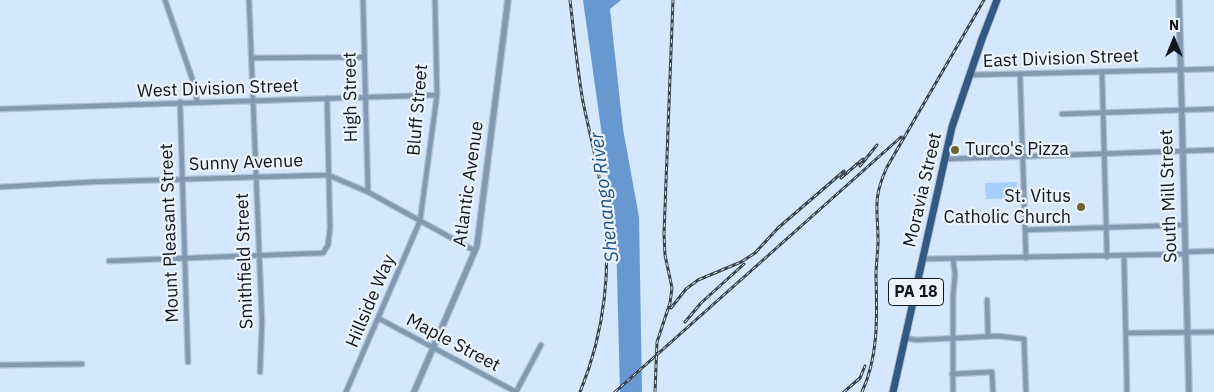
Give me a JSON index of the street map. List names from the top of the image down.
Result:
{
  "streets": {
    "main road": ["Moravia Street", "PA 18"],
    "street": [
      "East Division Street",
      "West Division Street",
      "High Street",
      "Bluff Street",
      "Sunny Avenue",
      "Atlantic Avenue",
      "South Mill Street",
      "Mount Pleasant Street",
      "Smithfield Street",
      "Hillside Way",
      "Maple Street"
    ]
  },
  "crossings": [
    ["East Division Street", "Moravia Street"],
    ["East Division Street", "South Mill Street"],
    ["West Division Street", "High Street"],
    ["West Division Street", "Bluff Street"],
    ["West Division Street", "Mount Pleasant Street"],
    ["West Division Street", "Smithfield Street"],
    ["High Street", "Sunny Avenue"],
    ["Bluff Street", "Sunny Avenue"],
    ["Bluff Street", "Hillside Way"],
    ["Sunny Avenue", "Atlantic Avenue"],
    ["Sunny Avenue", "Mount Pleasant Street"],
    ["Sunny Avenue", "Smithfield Street"],
    ["Sunny Avenue", "Hillside Way"],
    ["Atlantic Avenue", "Maple Street"],
    ["Hillside Way", "Maple Street"]
  ],
  "water": ["Shenango River"],
  "places": ["Turco's Pizza", "St. Vitus Catholic Church"],
  "north": "top"
}
